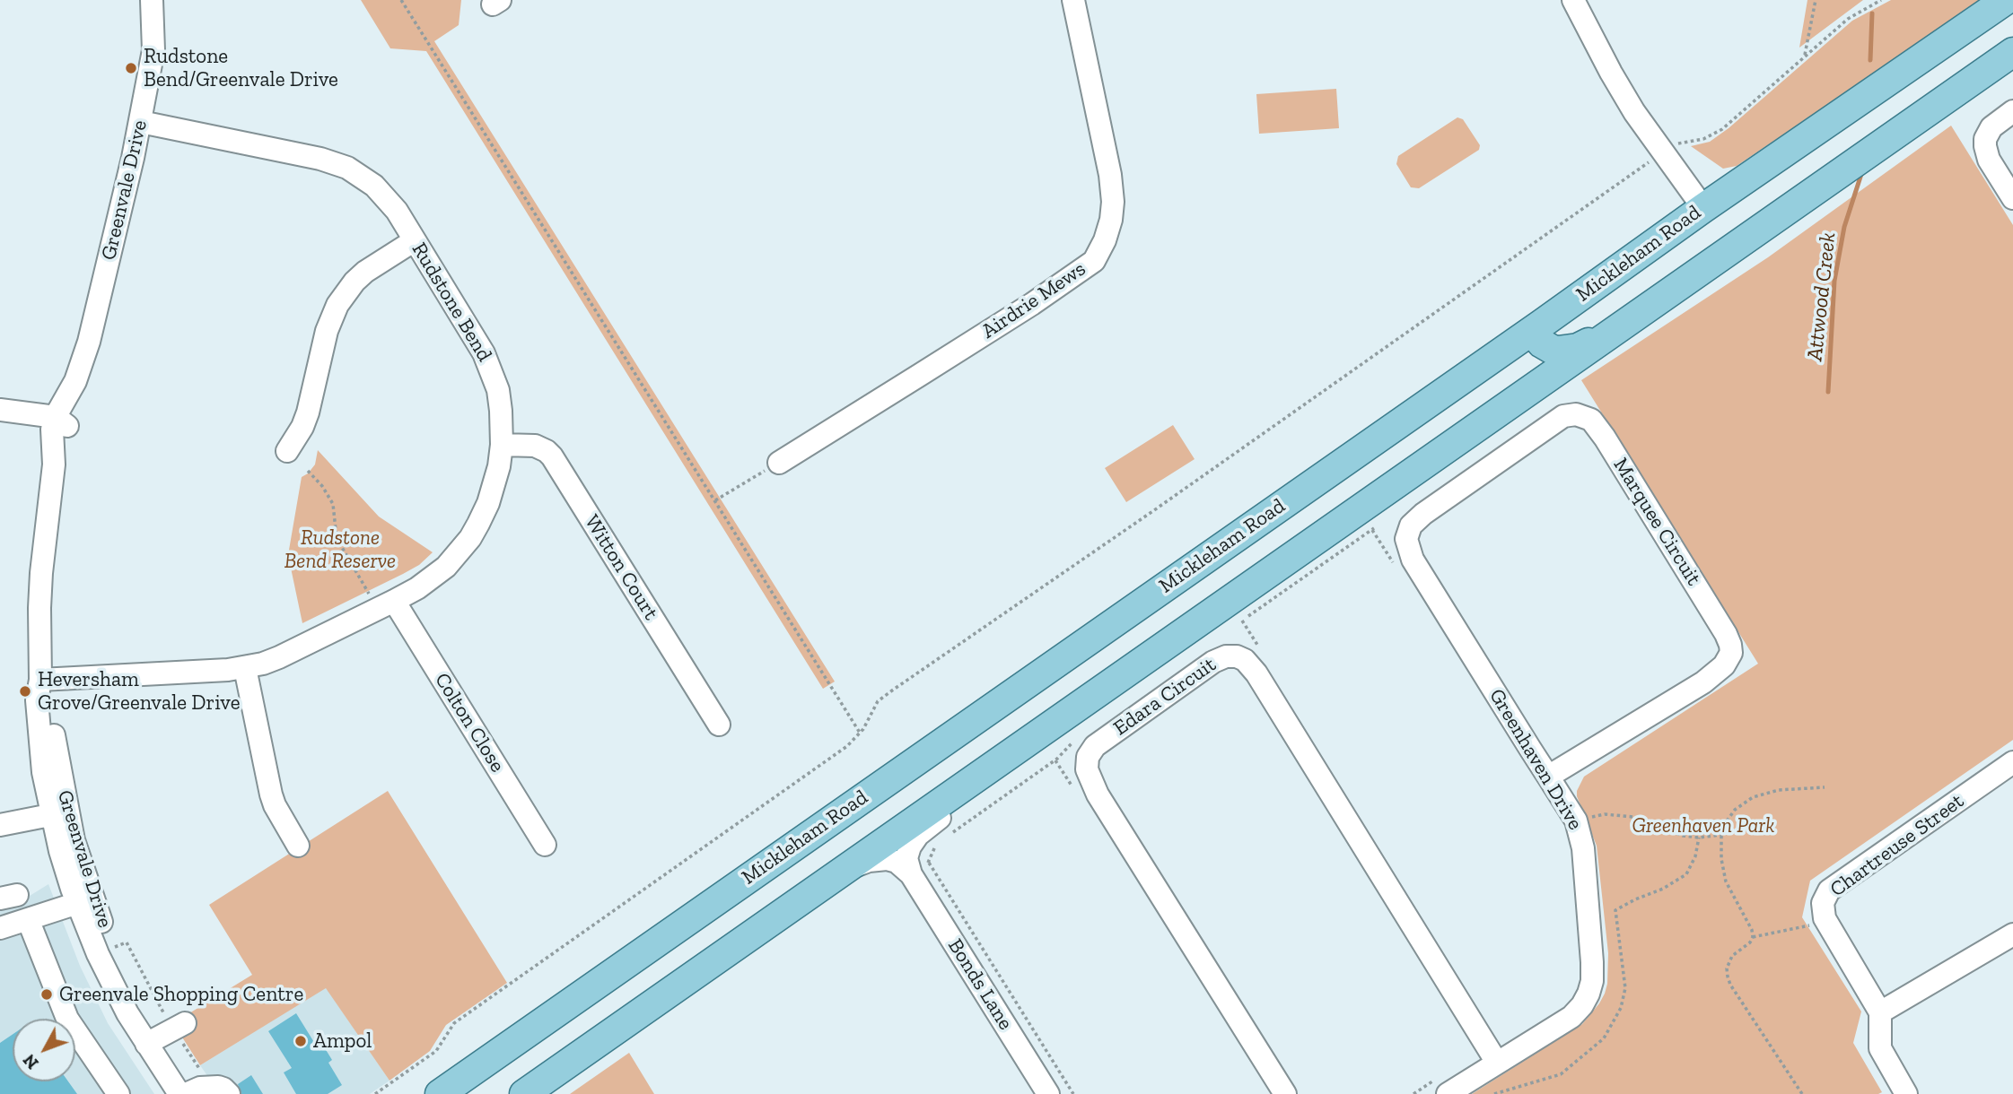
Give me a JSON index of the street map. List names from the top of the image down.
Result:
{
  "streets": {
    "main road": ["Mickleham Road"],
    "street": [
      "Greenvale Drive",
      "Airdrie Mews",
      "Rudstone Bend",
      "Marquee Circuit",
      "Witton Court",
      "Edara Circuit",
      "Colton Close",
      "Greenhaven Drive",
      "Chartreuse Street",
      "Bonds Lane"
    ]
  },
  "crossings": [
    ["Greenvale Drive", "Rudstone Bend"],
    ["Rudstone Bend", "Witton Court"],
    ["Rudstone Bend", "Colton Close"],
    ["Marquee Circuit", "Greenhaven Drive"],
    ["Edara Circuit", "Greenhaven Drive"]
  ],
  "water": ["Attwood Creek"],
  "parks": ["Rudstone Bend Reserve", "Greenhaven Park"],
  "places": [
    "Rudstone Bend/Greenvale Drive",
    "Heversham Grove/Greenvale Drive",
    "Greenvale Shopping Centre",
    "Ampol"
  ],
  "north": "bottom left"
}
